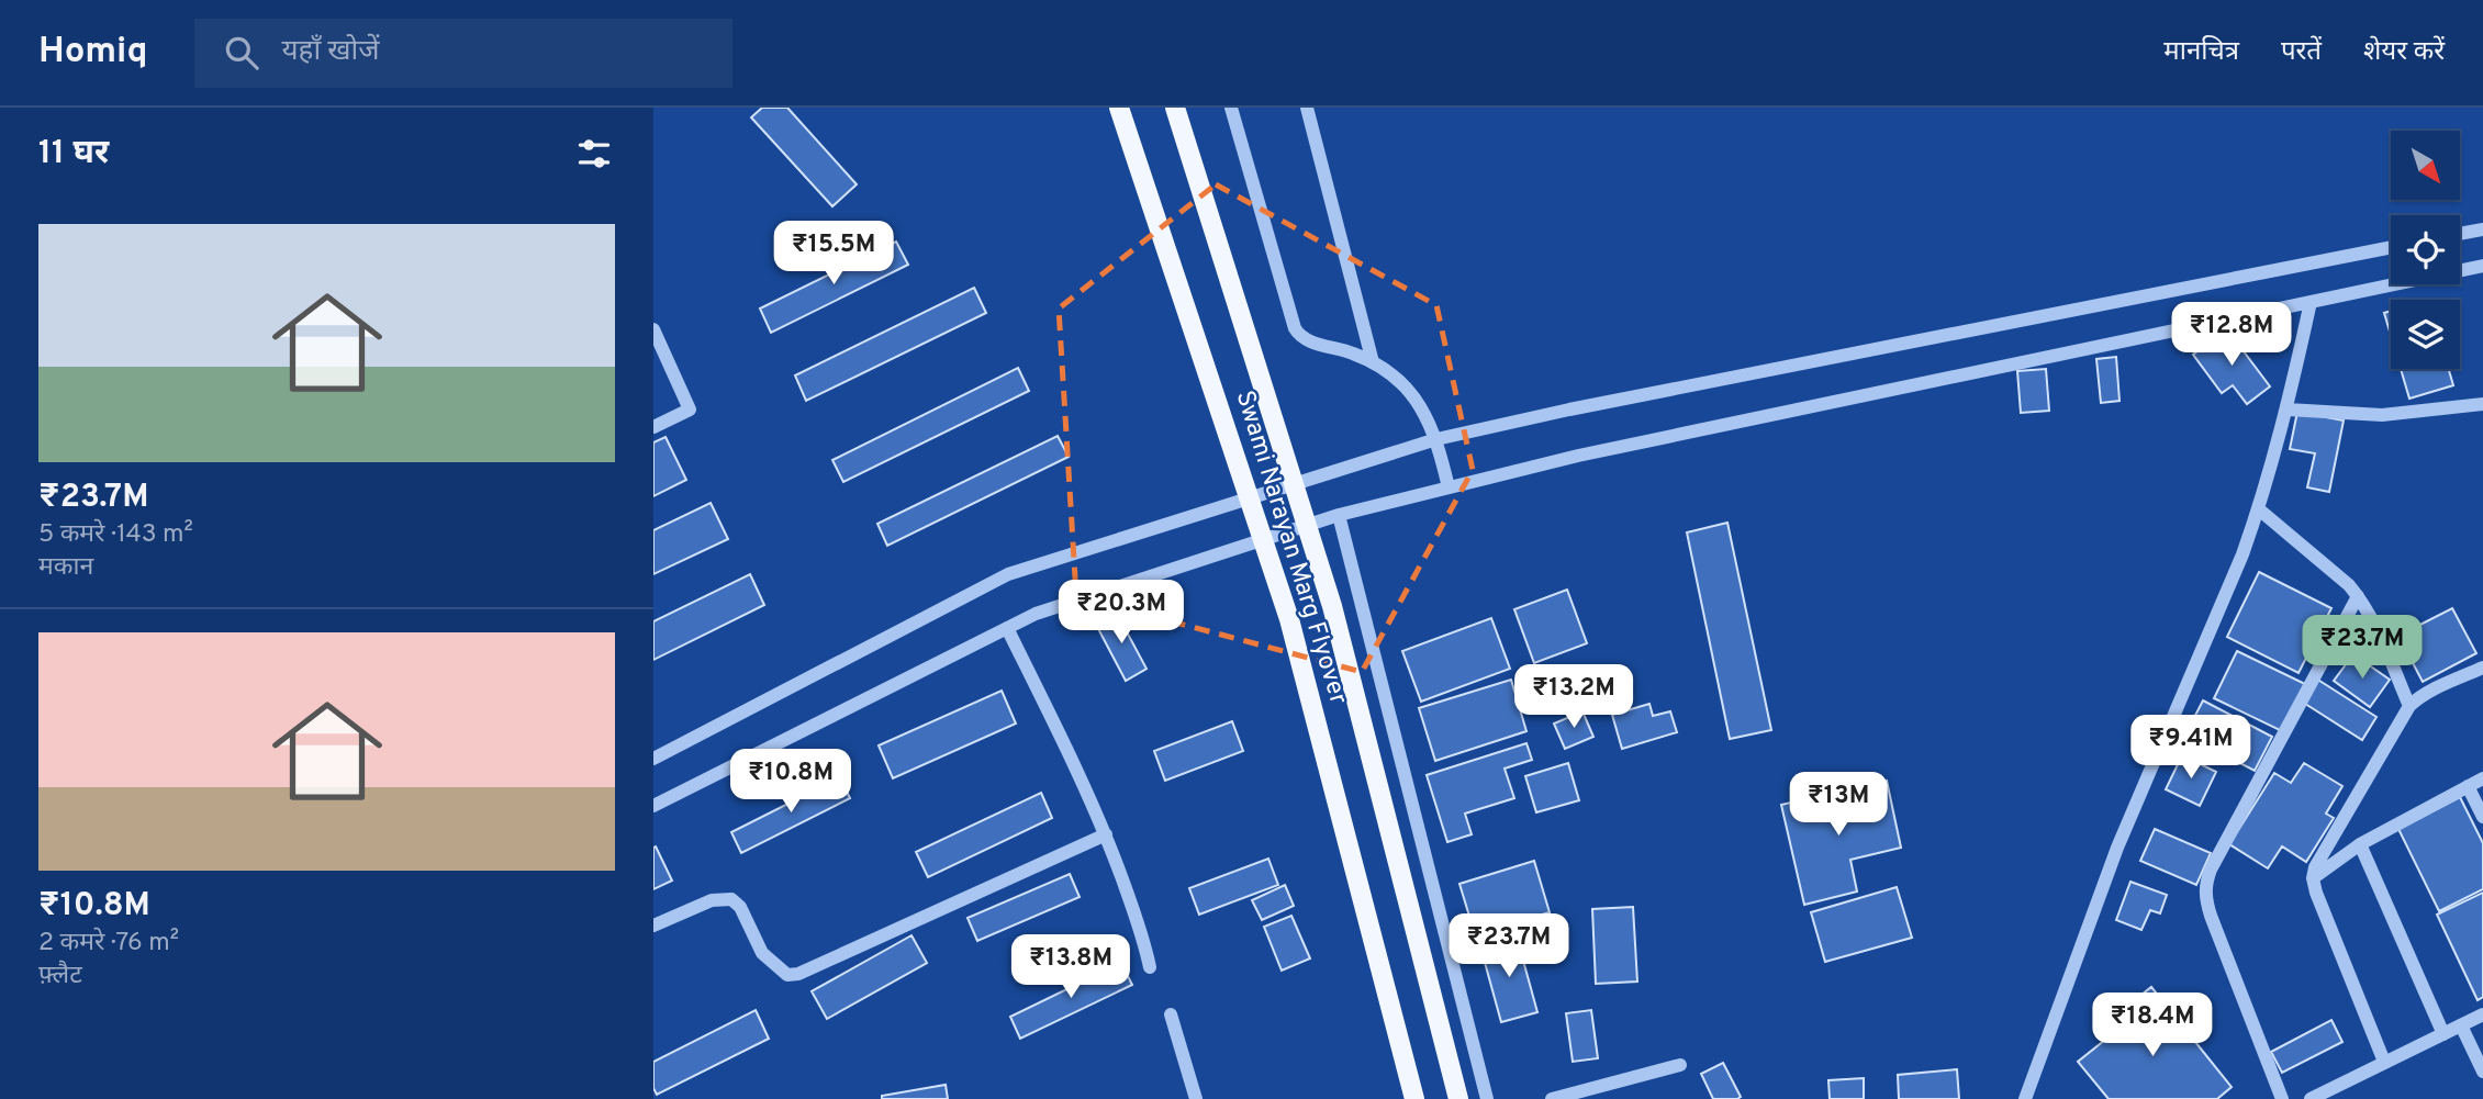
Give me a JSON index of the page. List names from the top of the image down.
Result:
{
  "streets": {
    "main road": ["Swami Narayan Marg Flyover"]
  },
  "north": "bottom right",
  "page": {
    "header": "Homiq",
    "search": "यहाँ खोजें",
    "nav": ["मानचित्र", "परतें", "शेयर करें"],
    "heading": "11 घर",
    "list": [
      {
        "name": "₹23.7M",
        "note": "5 कमरे · 143 m² · मकान"
      },
      {
        "name": "₹10.8M",
        "note": "2 कमरे · 76 m² · फ़्लैट"
      }
    ],
    "price": [
      "₹15.5M",
      "₹12.8M",
      "₹20.3M",
      "₹23.7M",
      "₹13.2M",
      "₹9.41M",
      "₹10.8M",
      "₹13M",
      "₹23.7M",
      "₹13.8M",
      "₹18.4M"
    ]
  }
}
